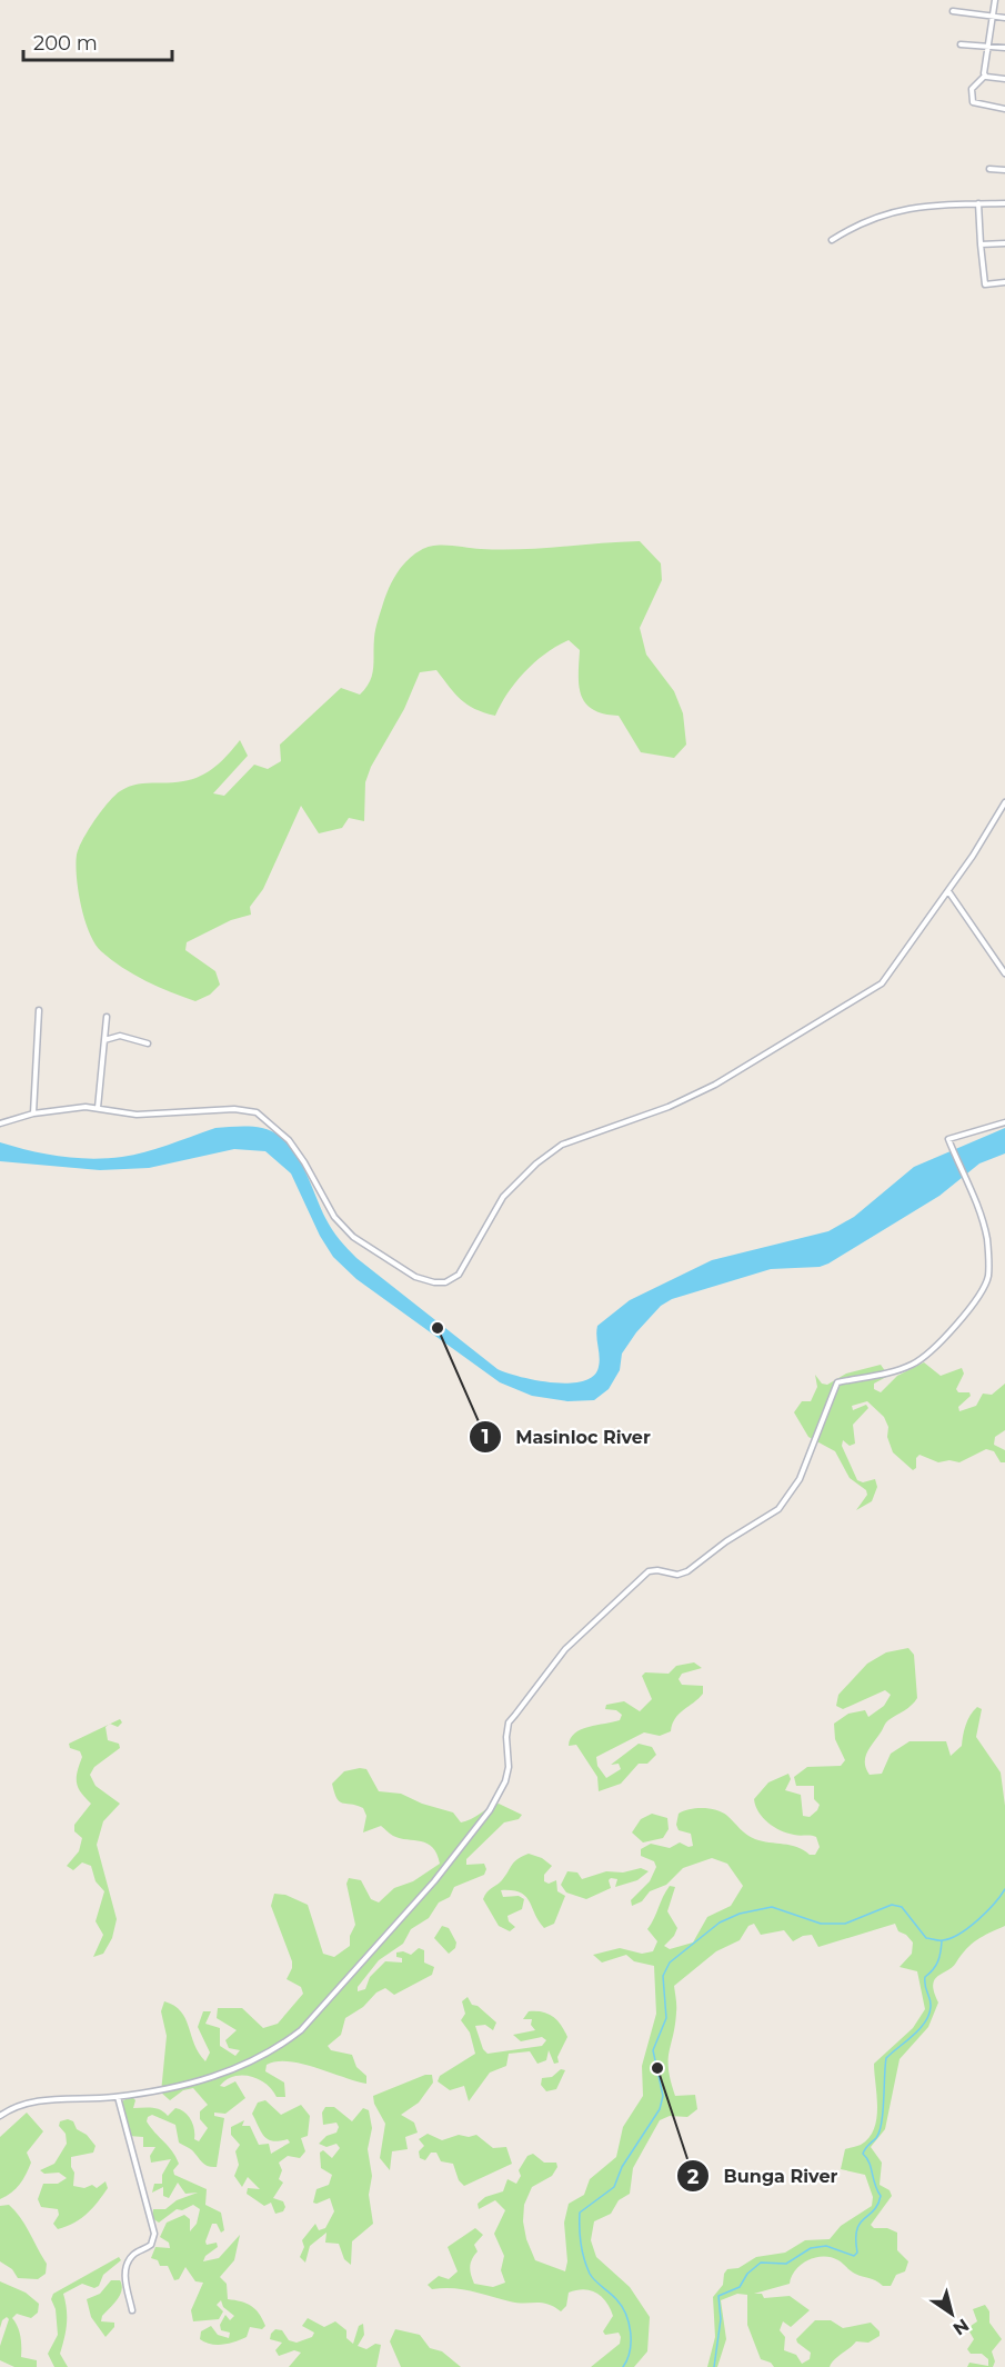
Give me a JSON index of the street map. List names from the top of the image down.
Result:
{
  "places": ["Masinloc River", "Bunga River"],
  "scale_bar": "200 m",
  "north": "bottom right"
}
